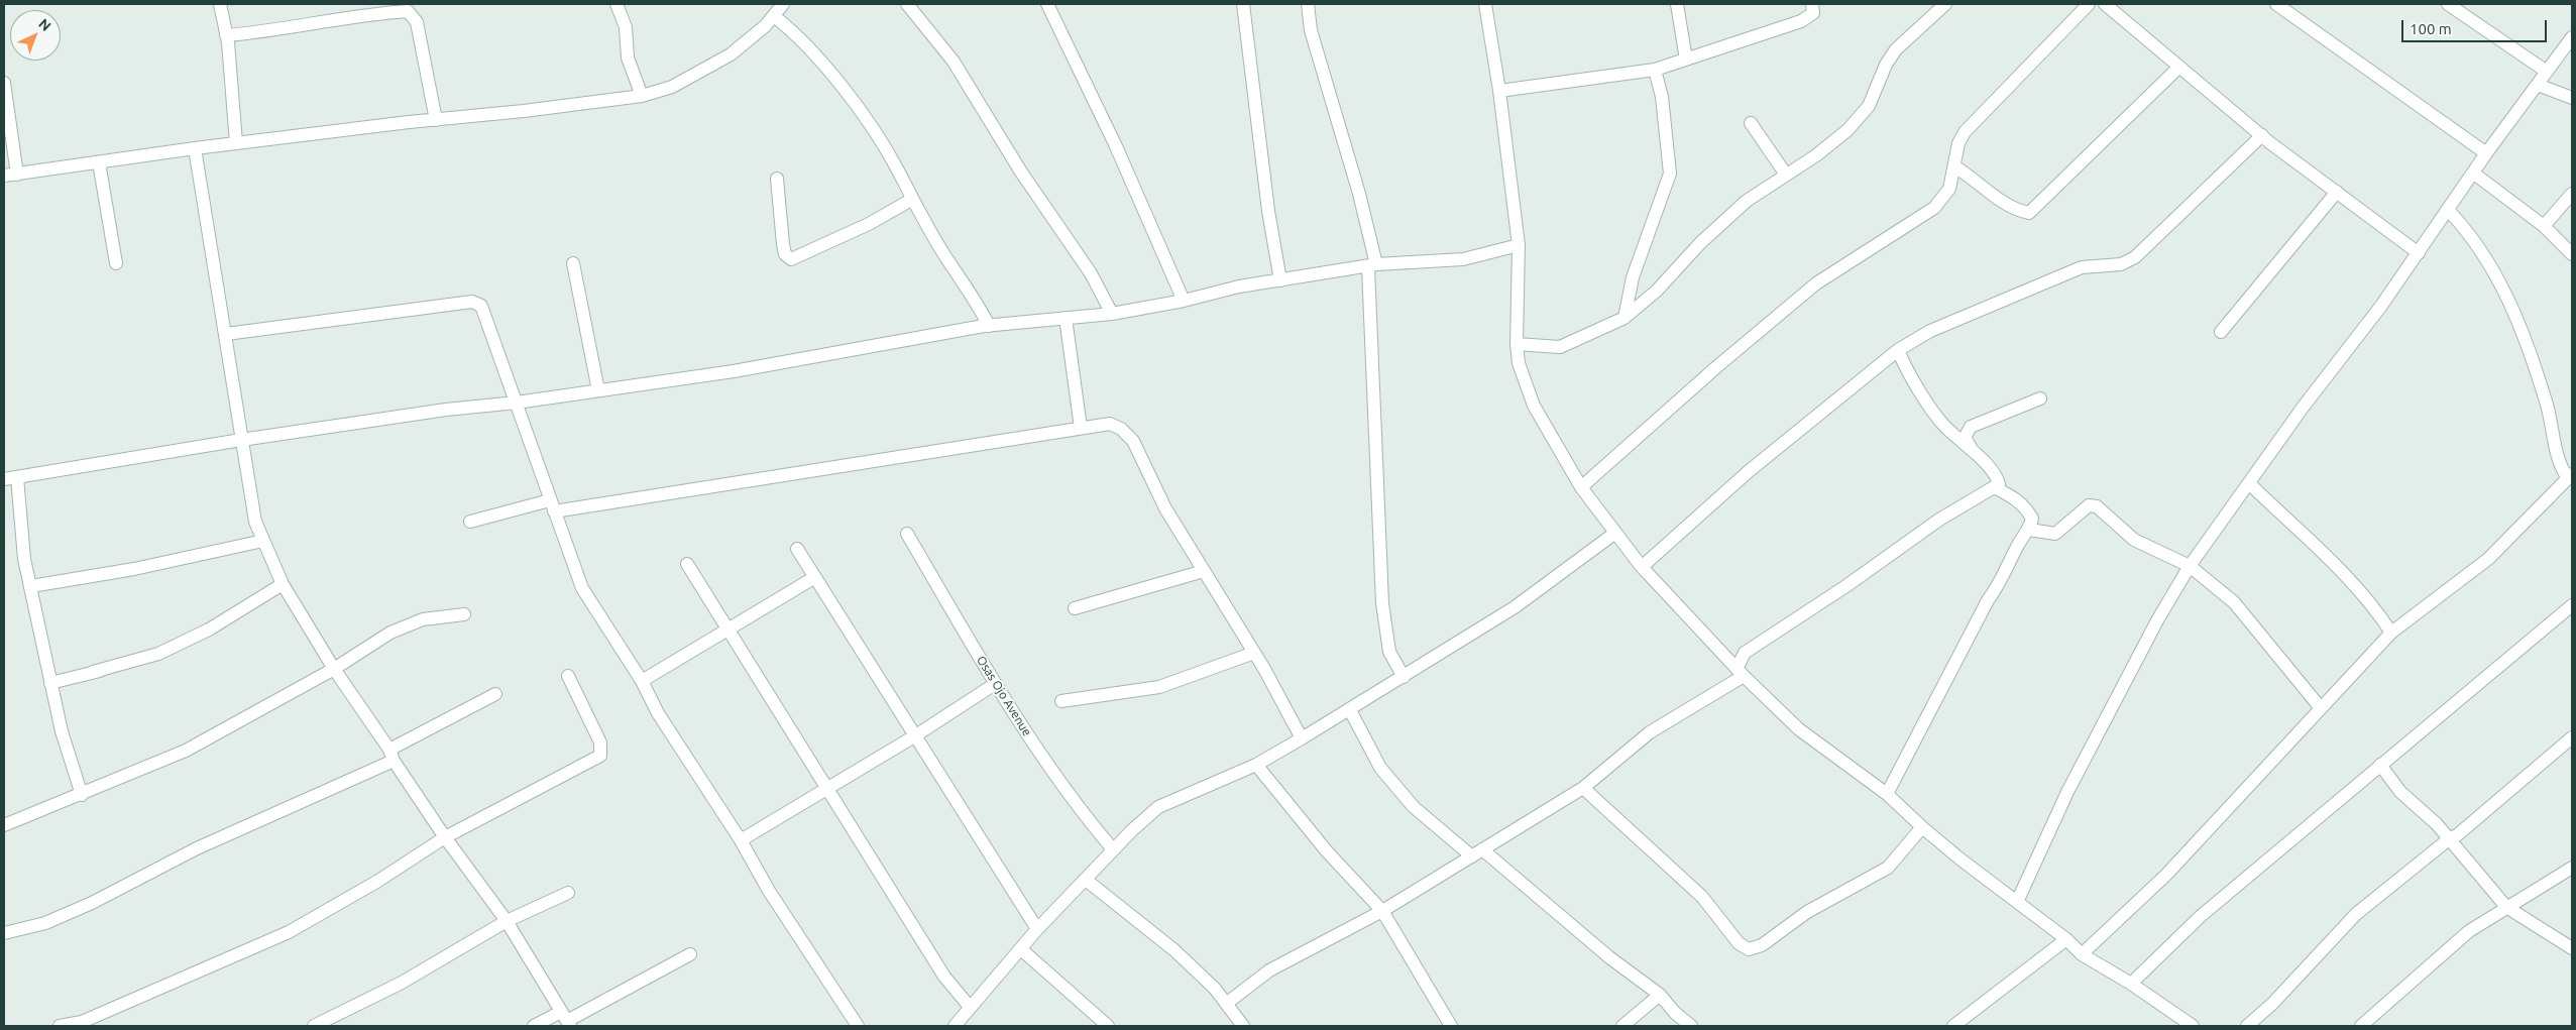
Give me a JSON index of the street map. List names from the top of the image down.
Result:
{
  "streets": {
    "street": ["Osas Ojo Avenue"]
  },
  "scale_bar": "100 m",
  "north": "top right"
}
